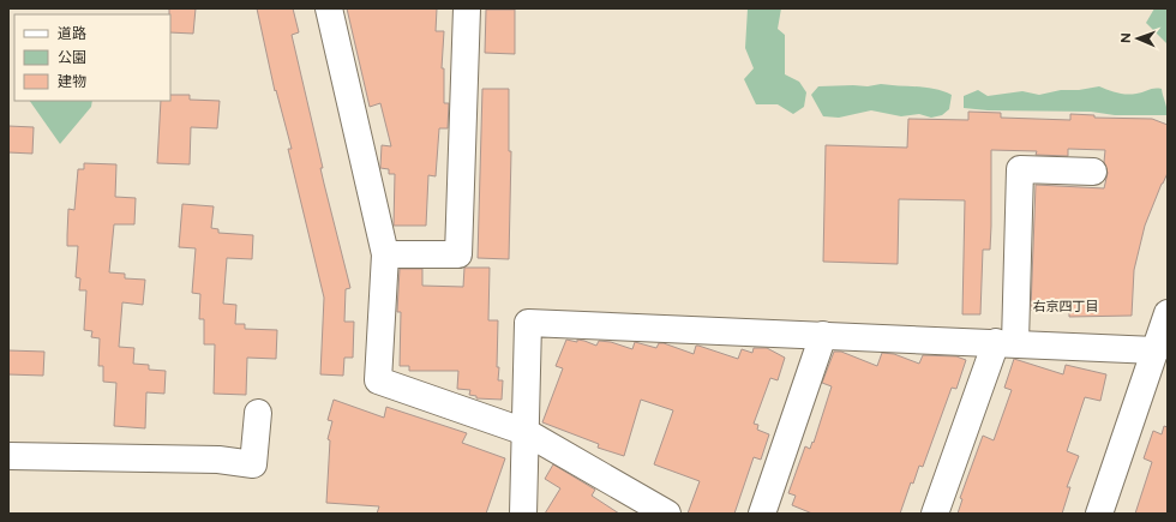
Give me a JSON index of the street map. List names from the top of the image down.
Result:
{
  "districts": ["右京四丁目"],
  "legend": ["道路", "公園", "建物"],
  "north": "left"
}
